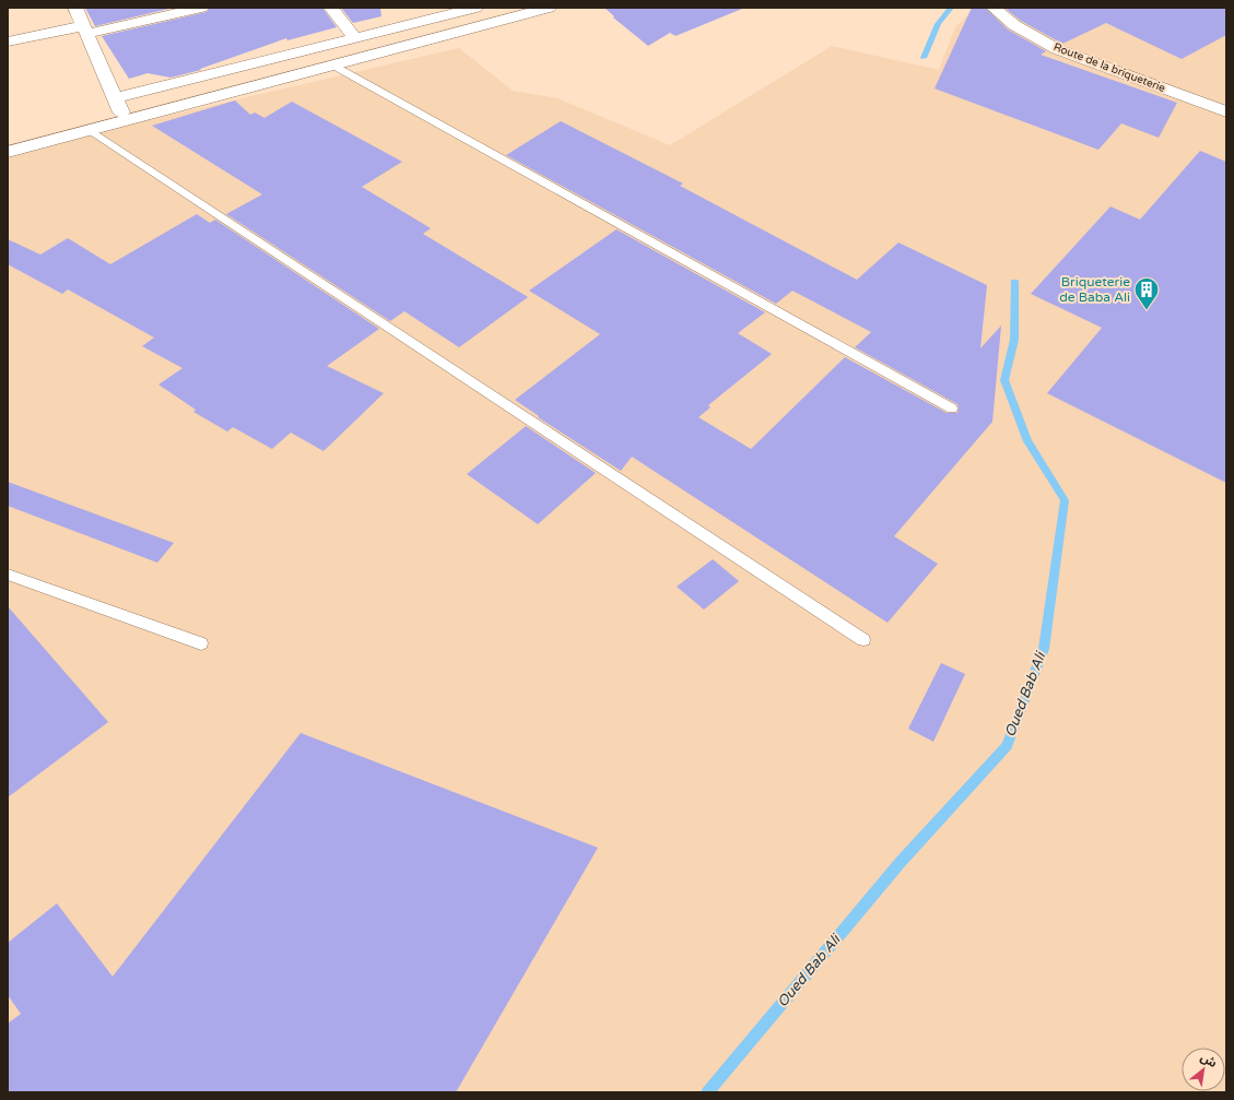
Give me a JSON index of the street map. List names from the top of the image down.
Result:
{
  "streets": {
    "street": ["Route de la briqueterie"]
  },
  "water": ["Oued Bab Ali"],
  "places": {
    "building": ["Briqueterie de Baba Ali"]
  },
  "north": "top right"
}
